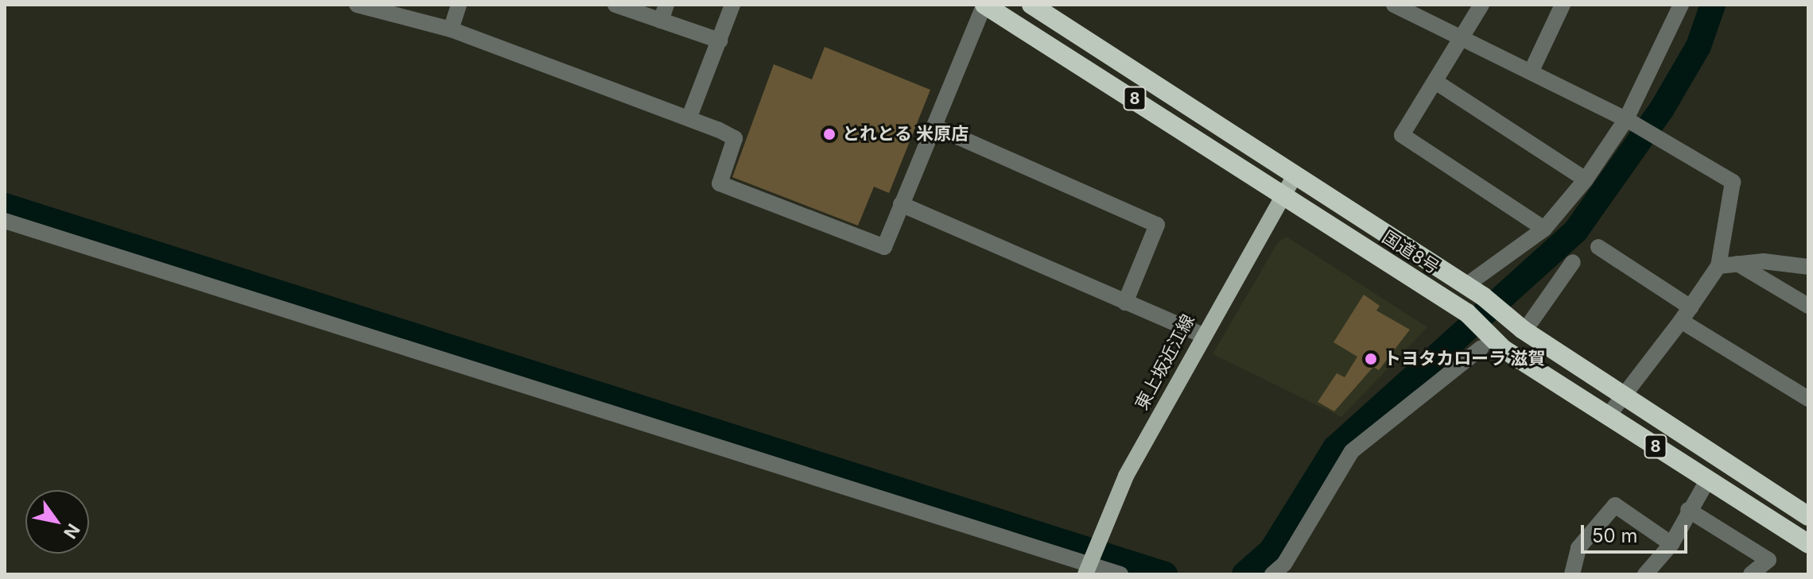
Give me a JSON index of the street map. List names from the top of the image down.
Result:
{
  "streets": {
    "highway": ["8", "国道8号"],
    "main road": ["東上坂近江線"]
  },
  "crossings": [
    ["国道8号", "東上坂近江線"]
  ],
  "places": ["とれとる 米原店", "トヨタカローラ 滋賀"],
  "scale_bar": "50 m",
  "north": "bottom right"
}
